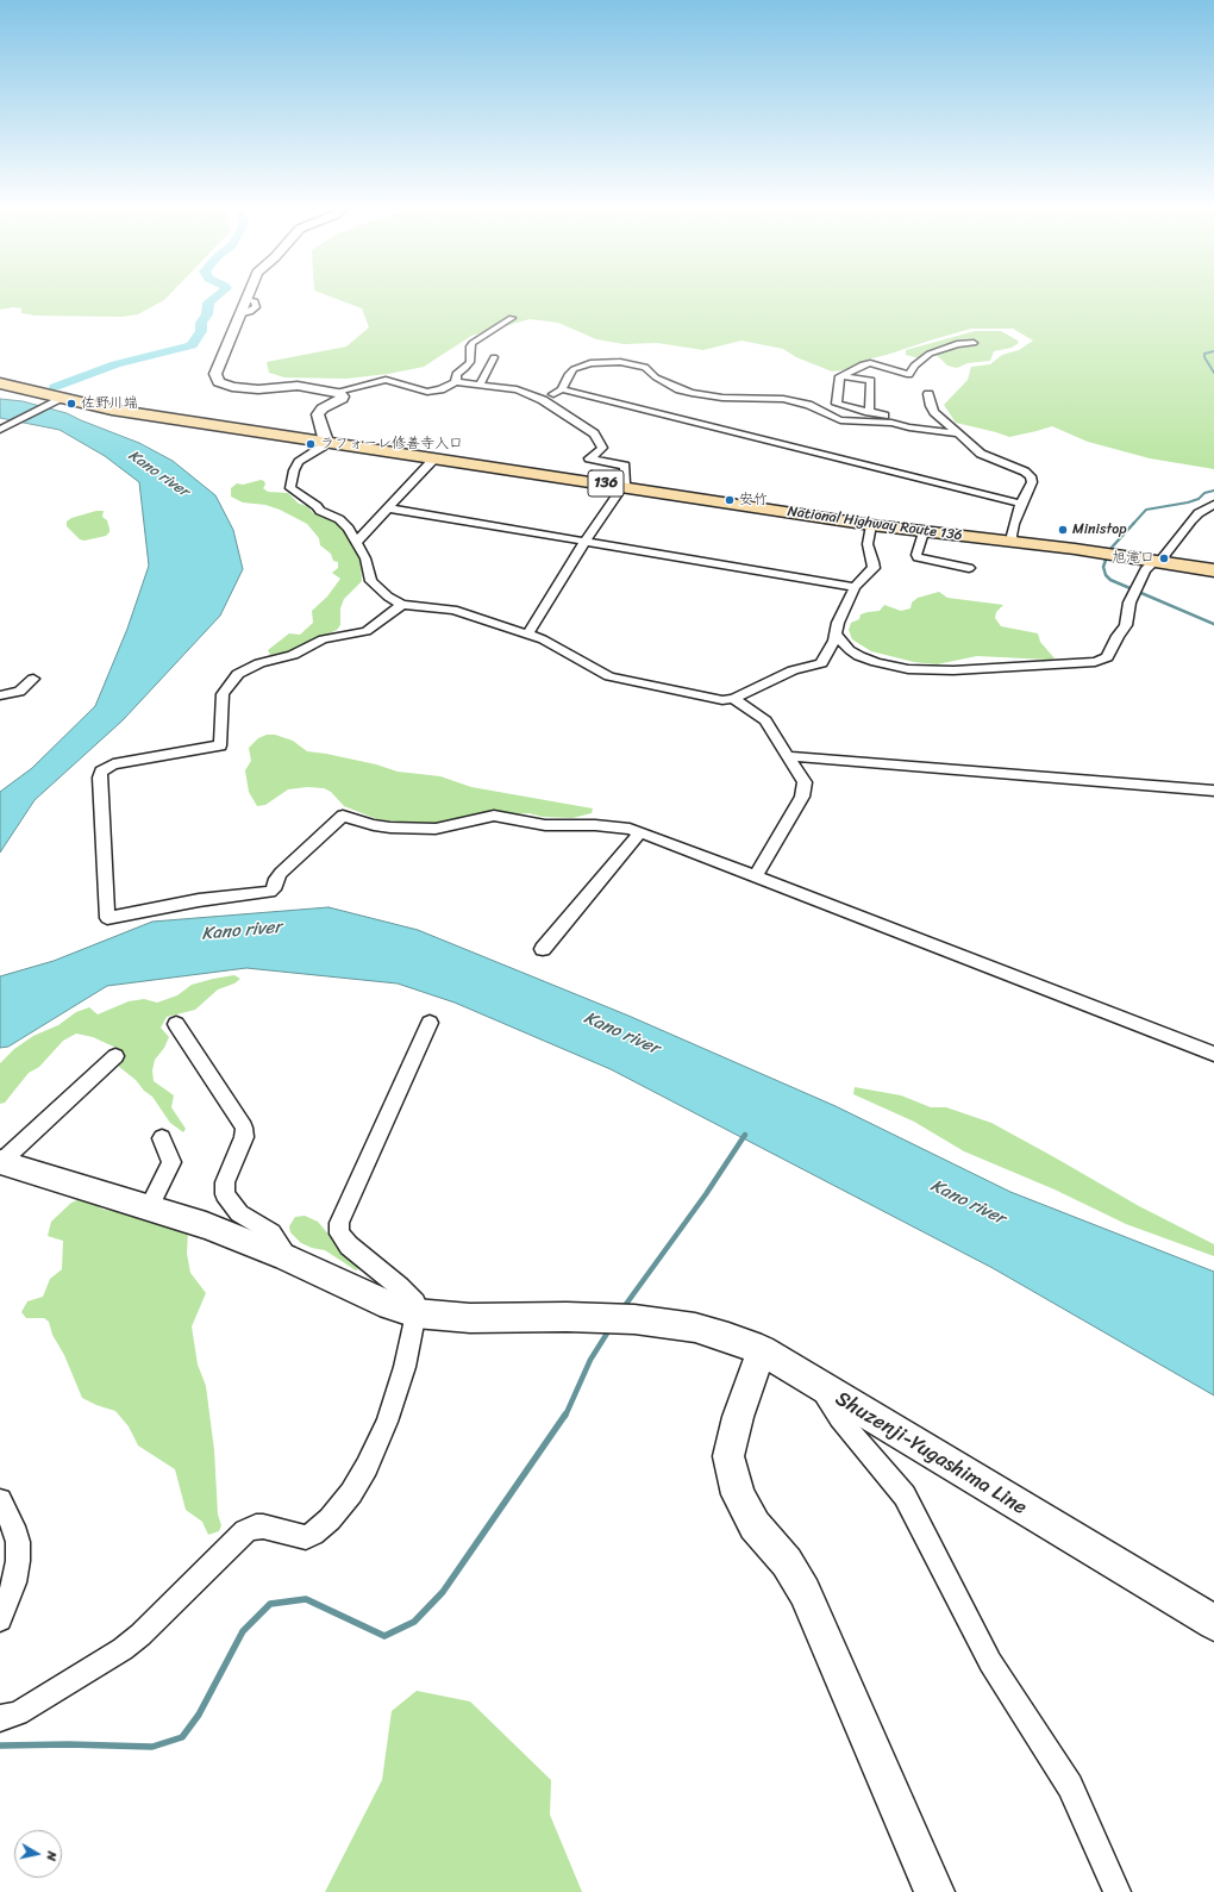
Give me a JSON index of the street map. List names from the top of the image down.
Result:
{
  "streets": {
    "highway": ["136", "National Highway Route 136"],
    "street": ["Shuzenji-Yugashima Line"]
  },
  "water": ["Kano river"],
  "places": [
    "佐野川端",
    "ラフォーレ修善寺入口",
    "安竹",
    "Ministop",
    "旭滝口"
  ],
  "north": "right"
}
